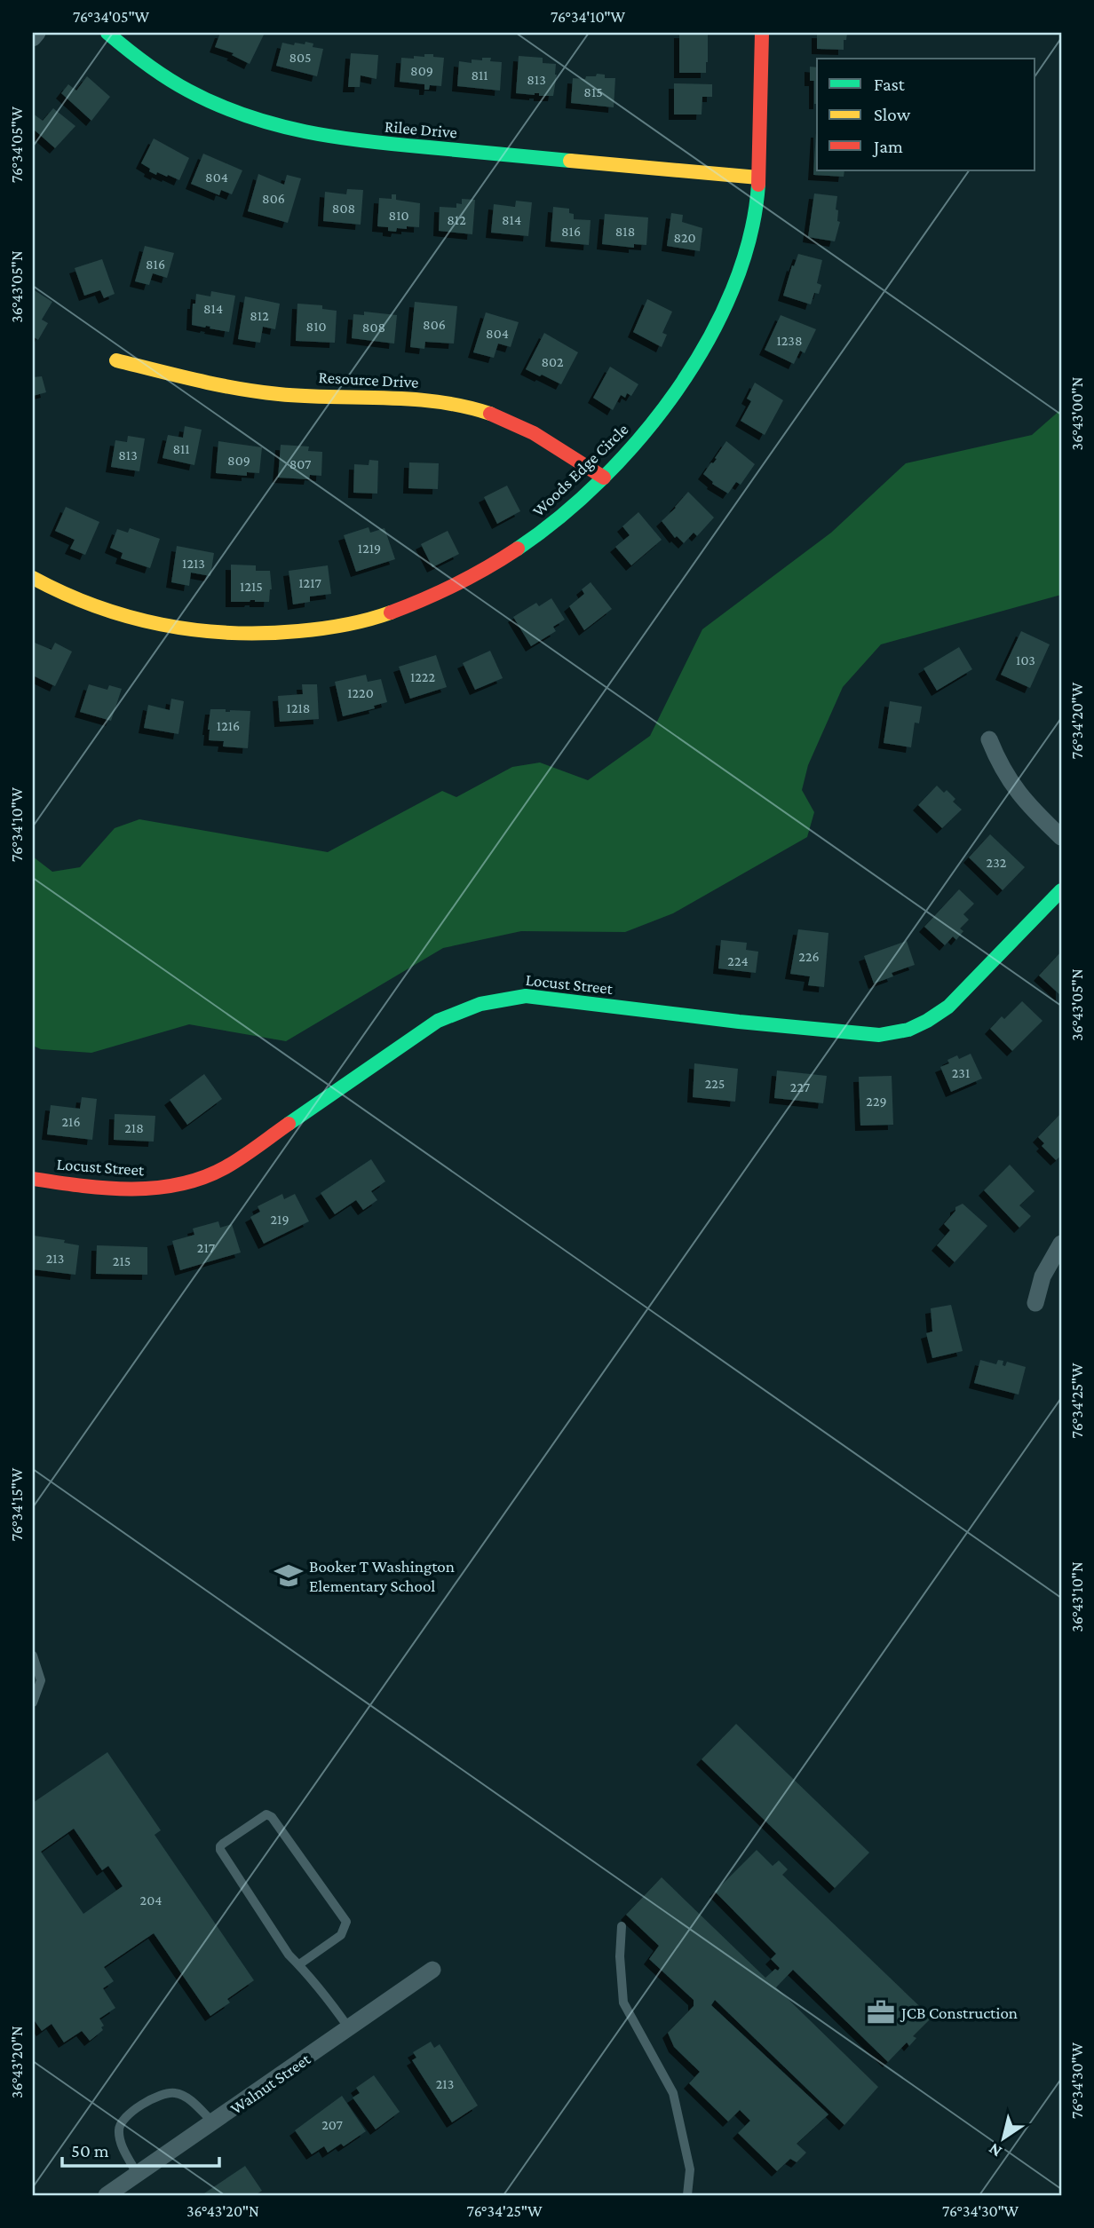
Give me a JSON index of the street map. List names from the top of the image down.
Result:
{
  "streets": {
    "street": [
      "Rilee Drive",
      "Resource Drive",
      "Woods Edge Circle",
      "Locust Street",
      "Walnut Street"
    ]
  },
  "crossings": [
    ["Rilee Drive", "Woods Edge Circle"],
    ["Resource Drive", "Woods Edge Circle"]
  ],
  "places": {
    "school or university": ["Booker T Washington Elementary School"],
    "office": ["JCB Construction"]
  },
  "house_numbers": [
    "805",
    "809",
    "811",
    "813",
    "815",
    "804",
    "806",
    "808",
    "810",
    "812",
    "814",
    "816",
    "818",
    "820",
    "816",
    "814",
    "812",
    "806",
    "810",
    "808",
    "804",
    "1238",
    "802",
    "811",
    "813",
    "809",
    "807",
    "1219",
    "1213",
    "1217",
    "1215",
    "103",
    "1222",
    "1220",
    "1218",
    "1216",
    "232",
    "226",
    "224",
    "231",
    "225",
    "227",
    "229",
    "216",
    "218",
    "219",
    "217",
    "213",
    "215",
    "204",
    "213",
    "207"
  ],
  "legend": ["Fast", "Slow", "Jam"],
  "scale_bar": "50 m",
  "north": "bottom left",
  "coordinates": [
    "76°34'05\"W",
    "76°34'10\"W",
    "36°43'05\"N",
    "36°43'00\"N",
    "76°34'20\"W",
    "76°34'25\"W",
    "76°34'15\"W",
    "36°43'10\"N",
    "36°43'20\"N",
    "76°34'30\"W"
  ]
}
